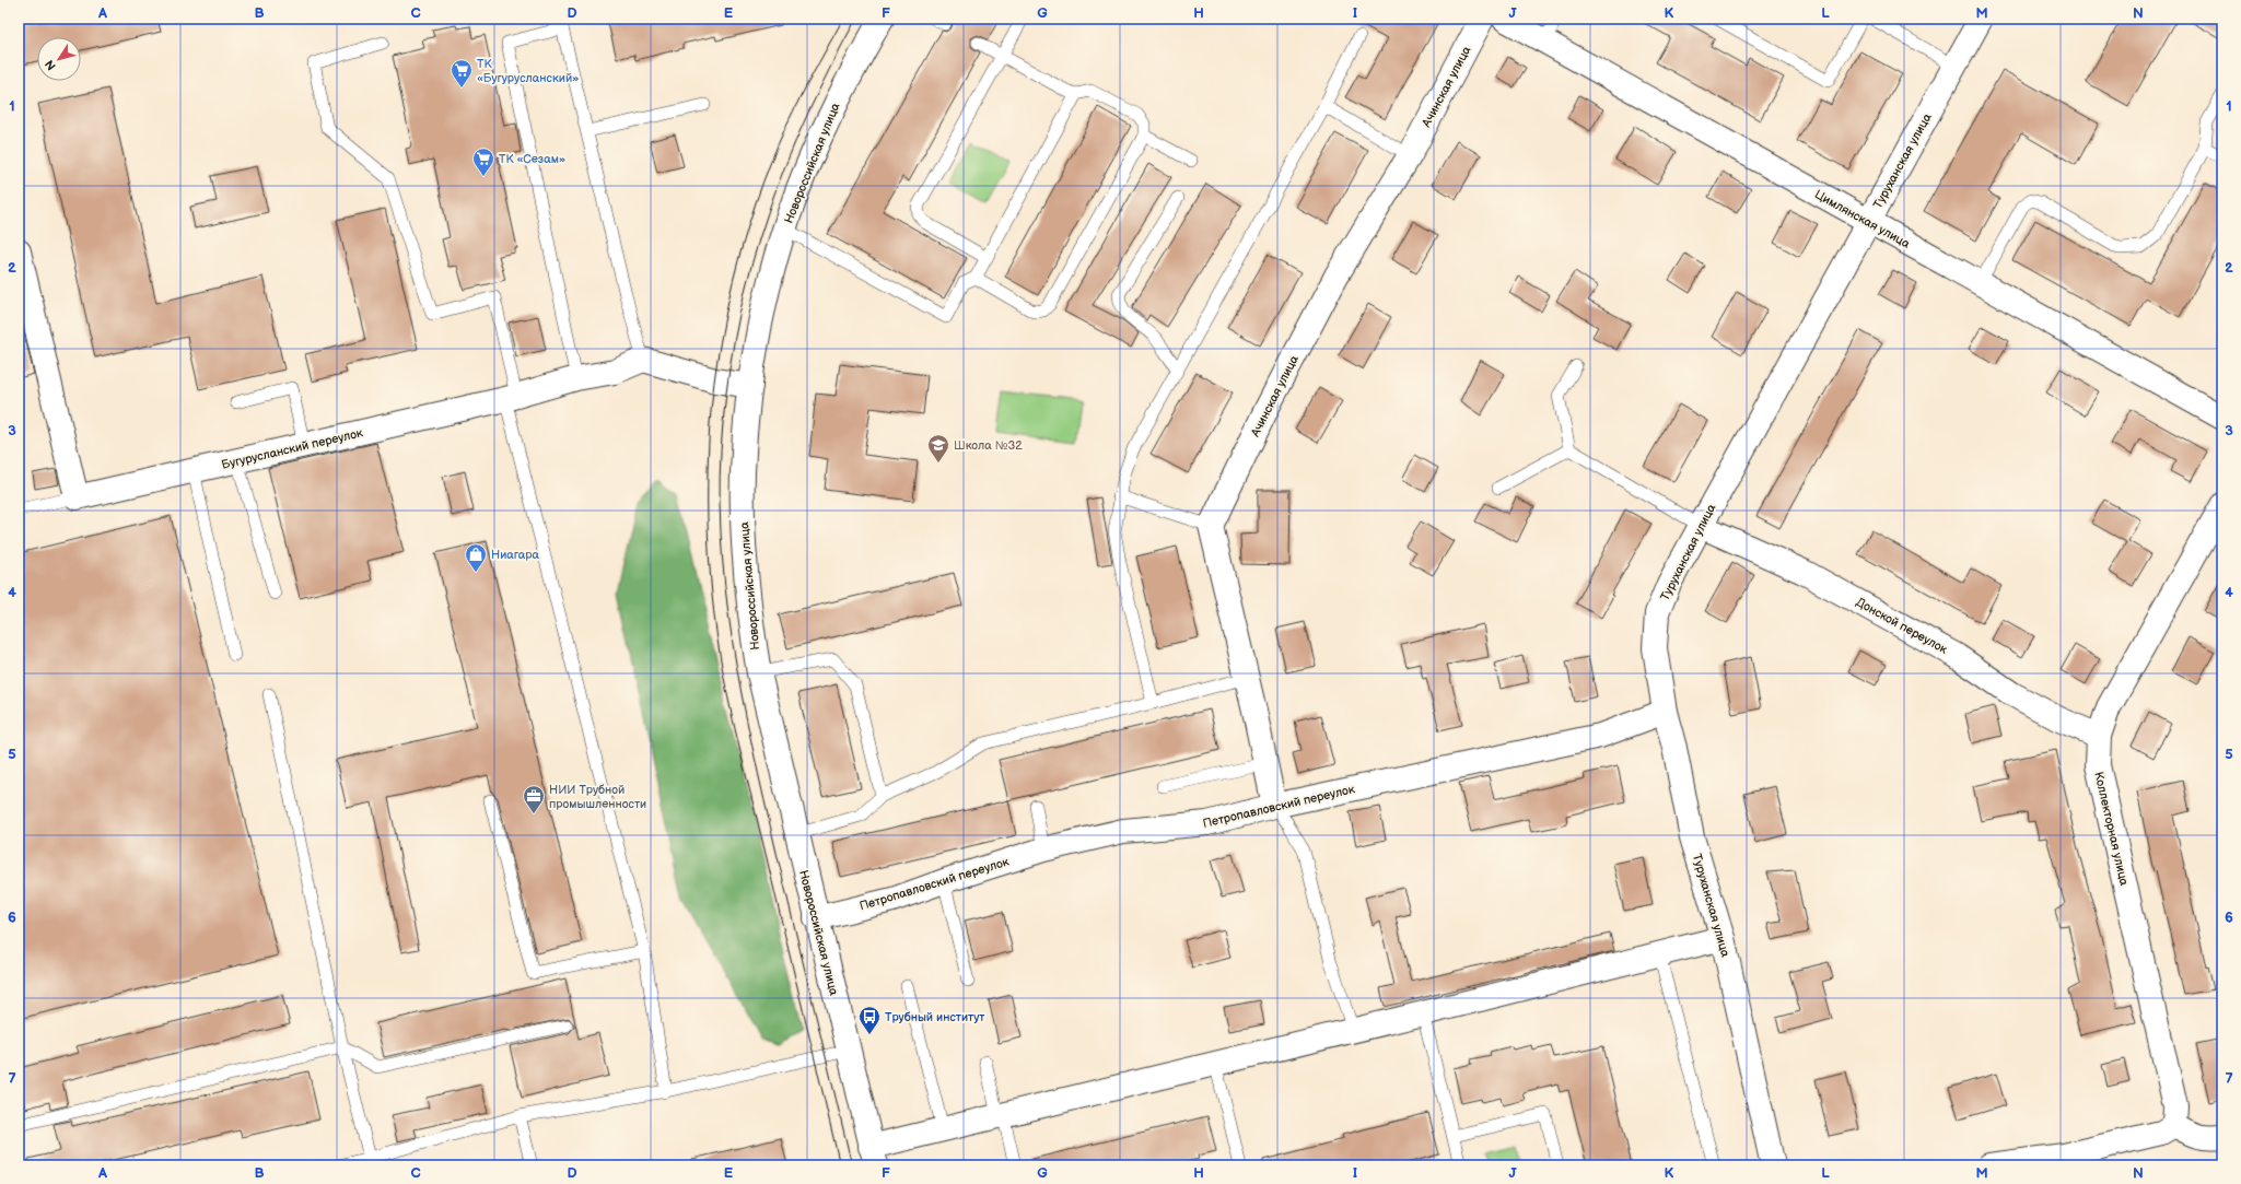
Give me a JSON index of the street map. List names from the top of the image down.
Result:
{
  "streets": {
    "street": [
      "Ачинская улица",
      "Туруханская улица",
      "Новороссийская улица",
      "Цимлянская улица",
      "Бугурусланский переулок",
      "Донской переулок",
      "Петропавловский переулок",
      "Коллекторная улица"
    ]
  },
  "crossings": [
    ["Туруханская улица", "Цимлянская улица"],
    ["Туруханская улица", "Донской переулок"],
    ["Туруханская улица", "Петропавловский переулок"],
    ["Новороссийская улица", "Петропавловский переулок"],
    ["Донской переулок", "Коллекторная улица"]
  ],
  "places": {
    "supermarket": ["ТК «Бугурусланский»", "ТК «Сезам»"],
    "school or university": ["Школа №32"],
    "shop": ["Ниагара"],
    "office": ["НИИ Трубной промышленности"],
    "bus stop": ["Трубный институт"]
  },
  "north": "bottom left",
  "grid": {
    "columns": [
      "A",
      "B",
      "C",
      "D",
      "E",
      "F",
      "G",
      "H",
      "I",
      "J",
      "K",
      "L",
      "M",
      "N"
    ],
    "rows": [
      "1",
      "2",
      "3",
      "4",
      "5",
      "6",
      "7"
    ]
  }
}
